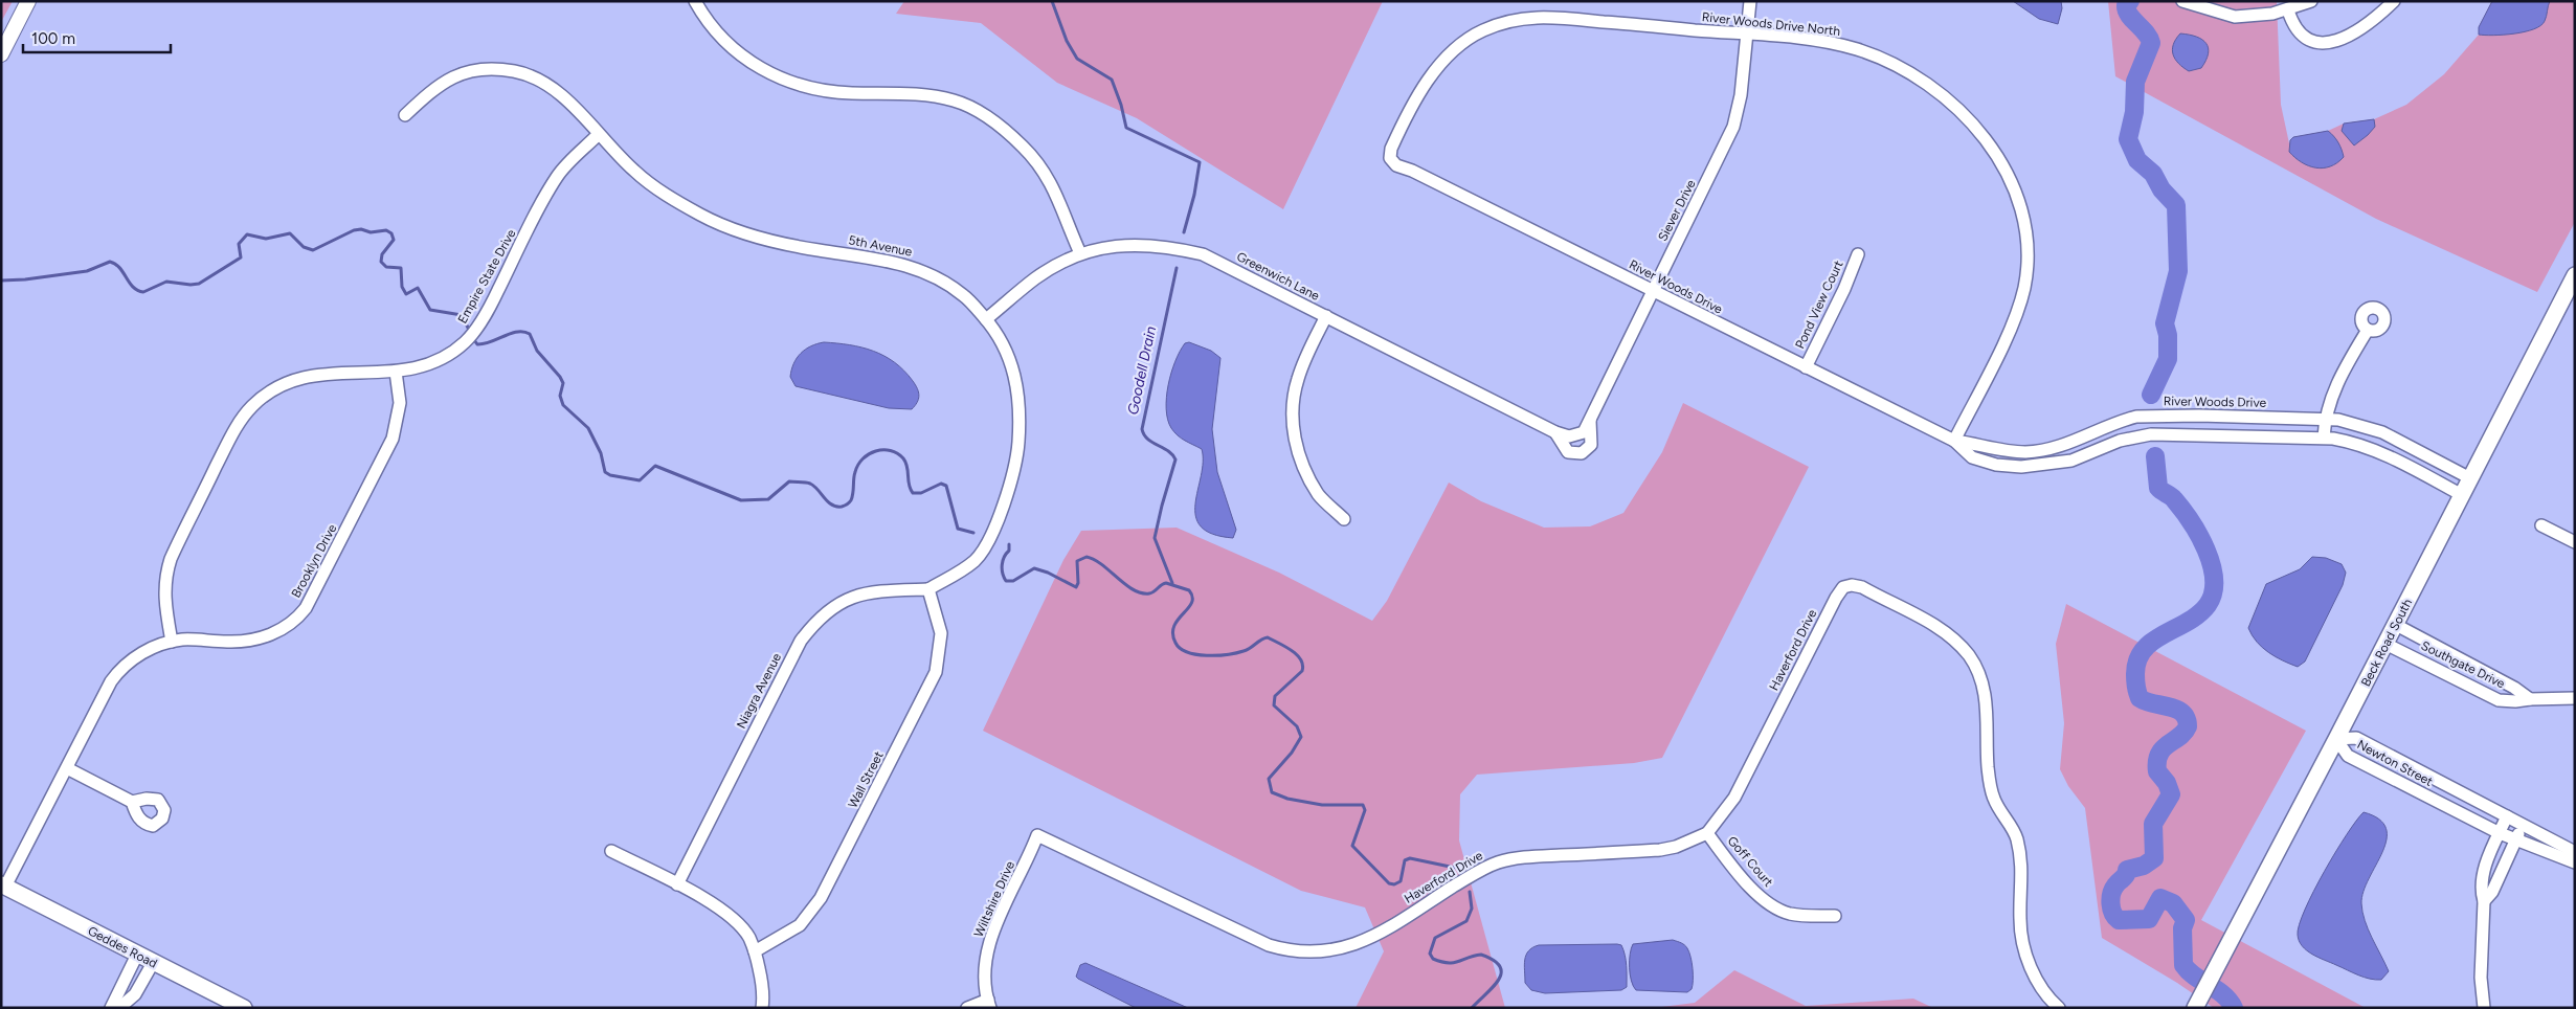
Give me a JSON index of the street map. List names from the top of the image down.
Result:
{
  "streets": {
    "main road": ["Beck Road South", "Geddes Road"],
    "street": [
      "River Woods Drive North",
      "Siever Drive",
      "5th Avenue",
      "Empire State Drive",
      "Greenwich Lane",
      "River Woods Drive",
      "Pond View Court",
      "Brooklyn Drive",
      "Haverford Drive",
      "Southgate Drive",
      "Niagra Avenue",
      "Newton Street",
      "Wall Street",
      "Goff Court",
      "Wiltshire Drive"
    ]
  },
  "crossings": [
    ["River Woods Drive North", "Siever Drive"],
    ["River Woods Drive North", "River Woods Drive"],
    ["Siever Drive", "Greenwich Lane"],
    ["Siever Drive", "River Woods Drive"],
    ["5th Avenue", "Empire State Drive"],
    ["5th Avenue", "Greenwich Lane"],
    ["5th Avenue", "Niagra Avenue"],
    ["5th Avenue", "Wall Street"],
    ["Empire State Drive", "Brooklyn Drive"],
    ["River Woods Drive", "Pond View Court"],
    ["River Woods Drive", "Beck Road South"],
    ["Brooklyn Drive", "Geddes Road"],
    ["Beck Road South", "Southgate Drive"],
    ["Beck Road South", "Newton Street"],
    ["Haverford Drive", "Goff Court"],
    ["Haverford Drive", "Wiltshire Drive"],
    ["Niagra Avenue", "Wall Street"]
  ],
  "water": ["Goodell Drain"],
  "scale_bar": "100 m"
}
